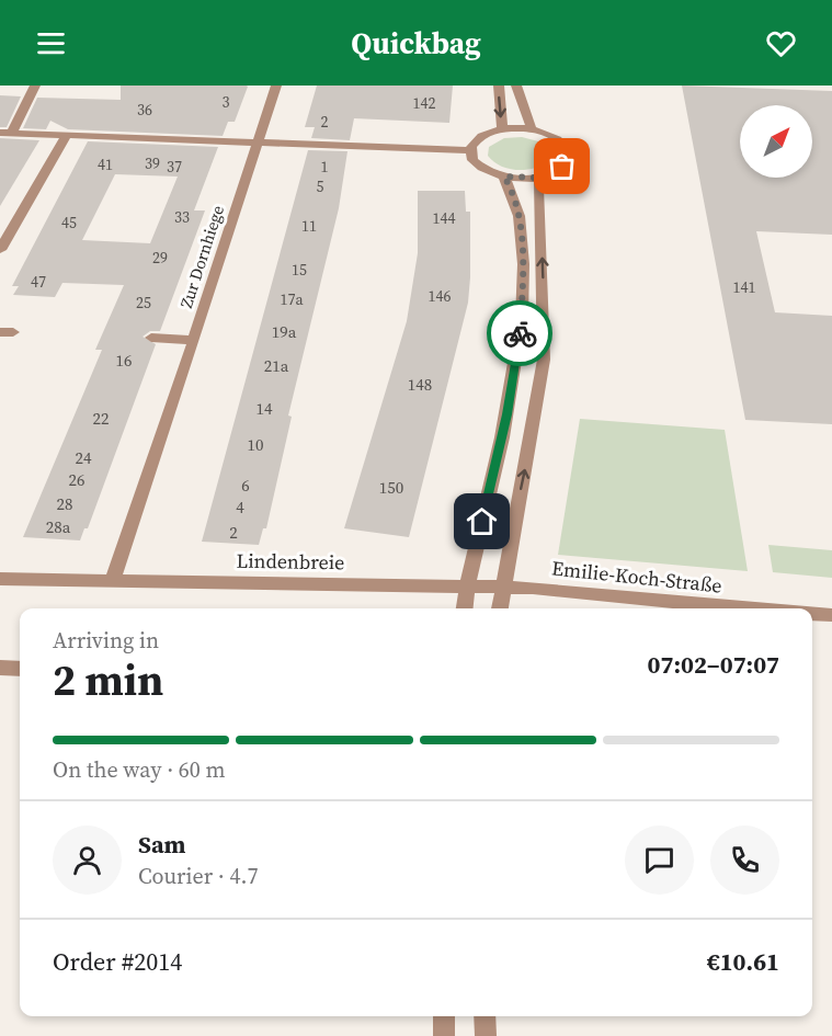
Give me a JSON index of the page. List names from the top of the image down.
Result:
{
  "streets": {
    "street": ["Zur Dornhiege", "Lindenbreie", "Emilie-Koch-Straße"]
  },
  "crossings": [
    ["Lindenbreie", "Emilie-Koch-Straße"]
  ],
  "house_numbers": [
    "3",
    "142",
    "36",
    "2",
    "39",
    "41",
    "37",
    "1",
    "5",
    "33",
    "144",
    "45",
    "11",
    "29",
    "15",
    "47",
    "141",
    "146",
    "17a",
    "25",
    "19a",
    "16",
    "21a",
    "148",
    "14",
    "22",
    "10",
    "24",
    "26",
    "6",
    "150",
    "28",
    "4",
    "28a",
    "2"
  ],
  "north": "top right",
  "page": {
    "header": "Quickbag",
    "heading": ["2 min", "Arriving in", "07:02–07:07"],
    "panel": [
      "Sam",
      "Courier · 4.7",
      "Order #2014",
      "€10.61"
    ],
    "bar": "On the way · 60 m"
  }
}
